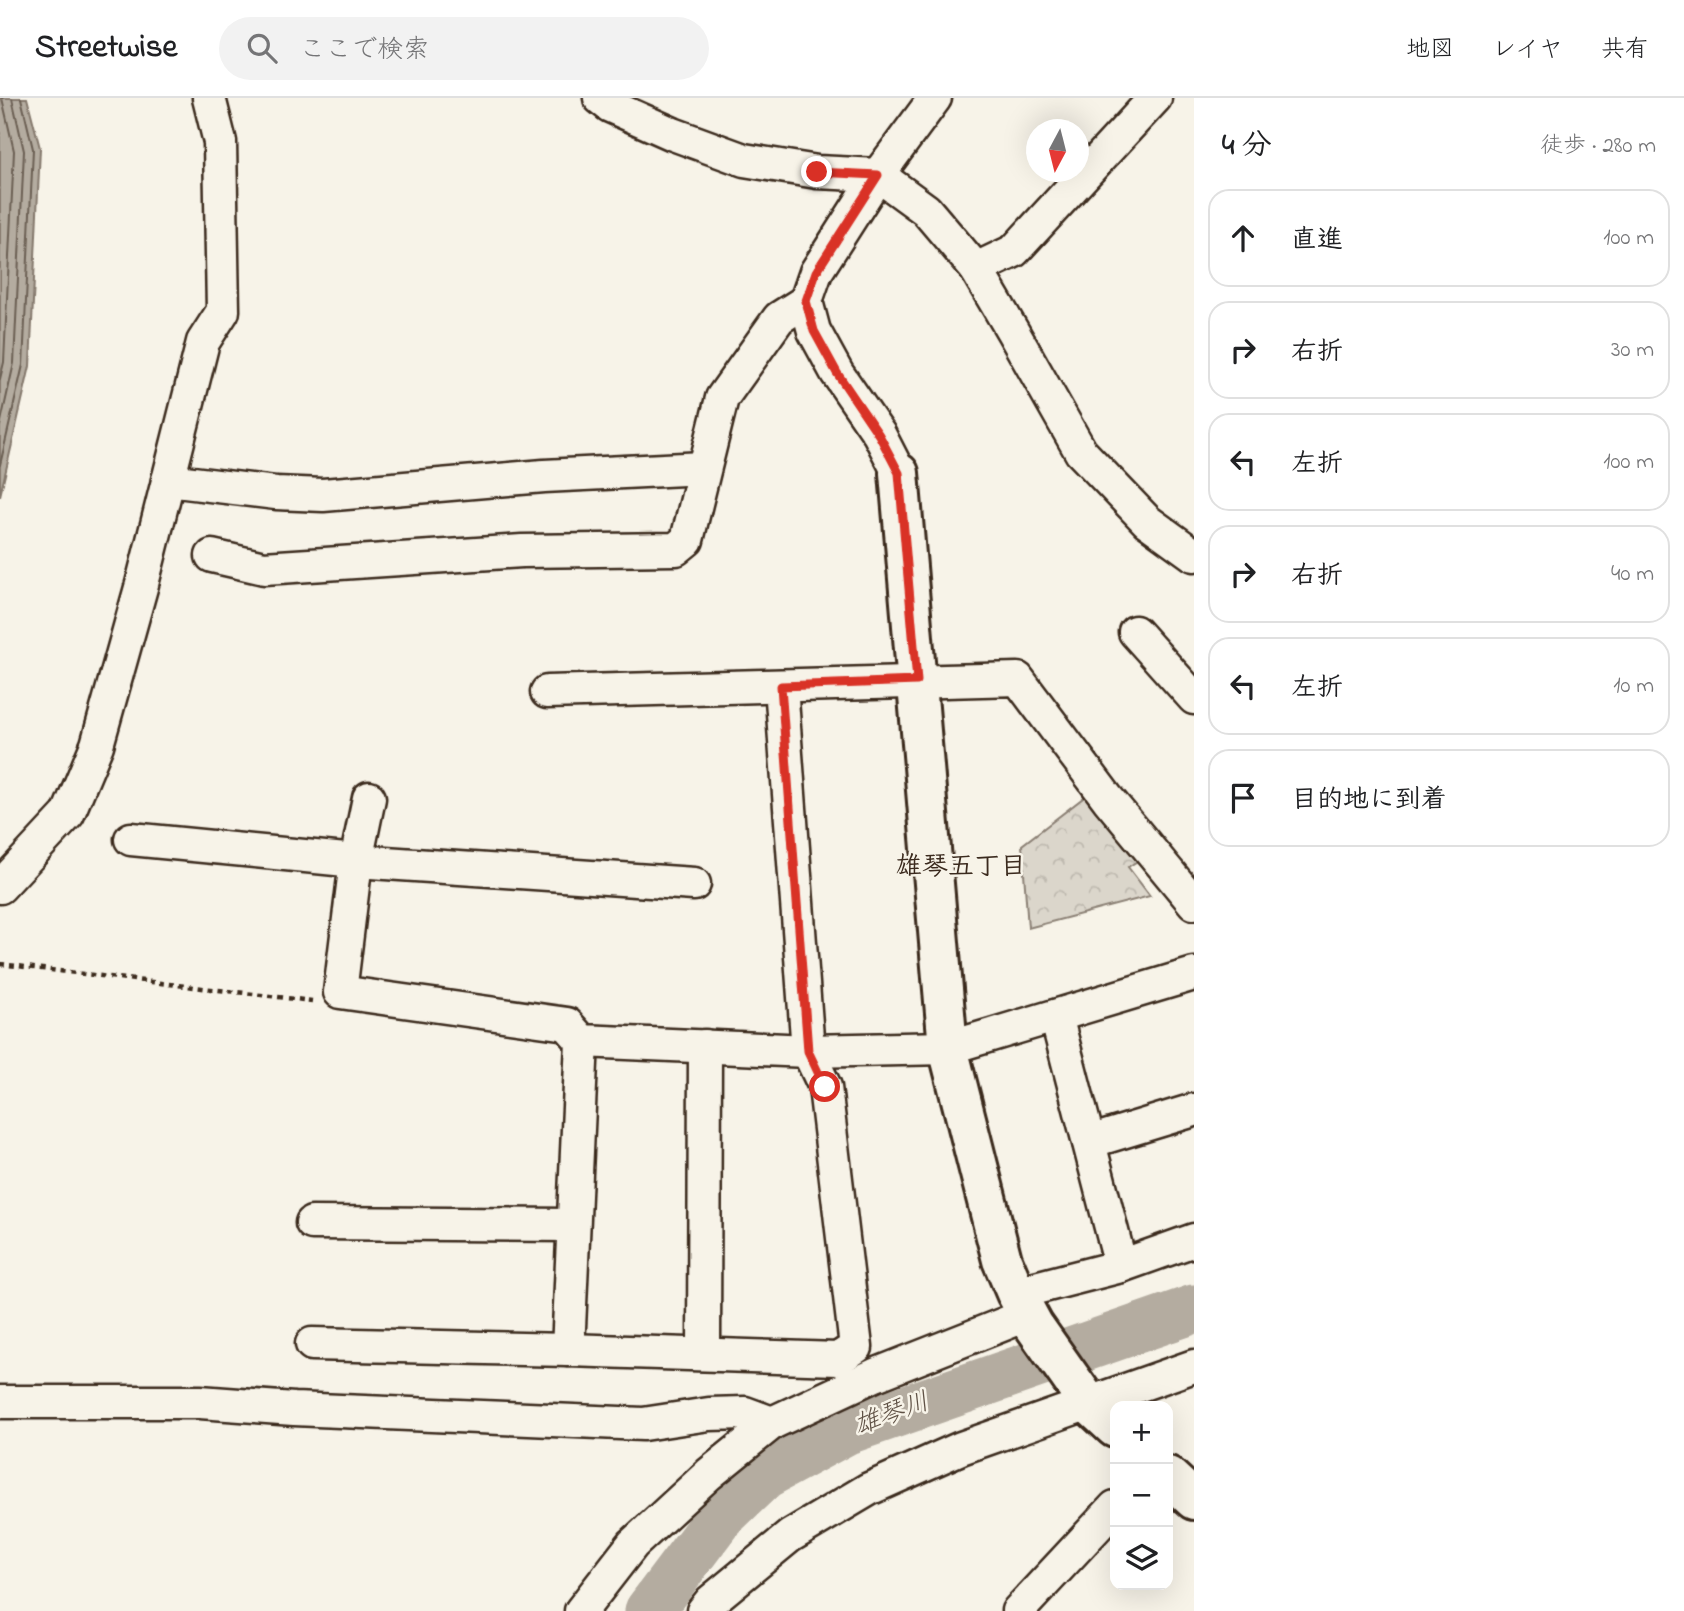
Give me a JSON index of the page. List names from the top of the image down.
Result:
{
  "districts": ["雄琴五丁目"],
  "water": ["雄琴川"],
  "north": "bottom",
  "page": {
    "header": "Streetwise",
    "search": "ここで検索",
    "nav": ["地図", "レイヤ", "共有"],
    "heading": ["4 分", "徒歩 · 280 m"],
    "list": [
      ["直進", "100 m"],
      ["右折", "30 m"],
      ["左折", "100 m"],
      ["右折", "40 m"],
      ["左折", "10 m"],
      "目的地に到着"
    ],
    "map_buttons": ["+", "−"]
  }
}
